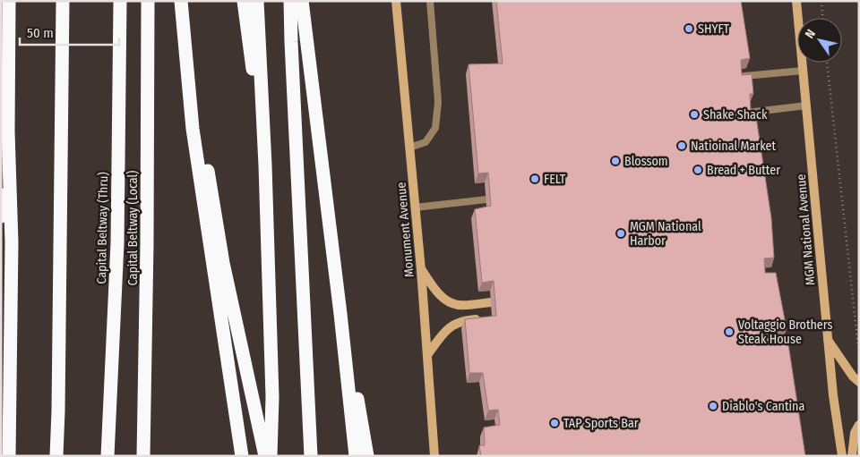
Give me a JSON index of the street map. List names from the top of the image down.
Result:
{
  "streets": {
    "highway": ["Capital Beltway (Thru)", "Capital Beltway (Local)"],
    "main road": ["Monument Avenue", "MGM National Avenue"]
  },
  "places": [
    "SHYFT",
    "Shake Shack",
    "Natioinal Market",
    "Blossom",
    "Bread + Butter",
    "FELT",
    "MGM National Harbor",
    "Voltaggio Brothers Steak House",
    "Diablo's Cantina",
    "TAP Sports Bar"
  ],
  "scale_bar": "50 m",
  "north": "top left"
}
